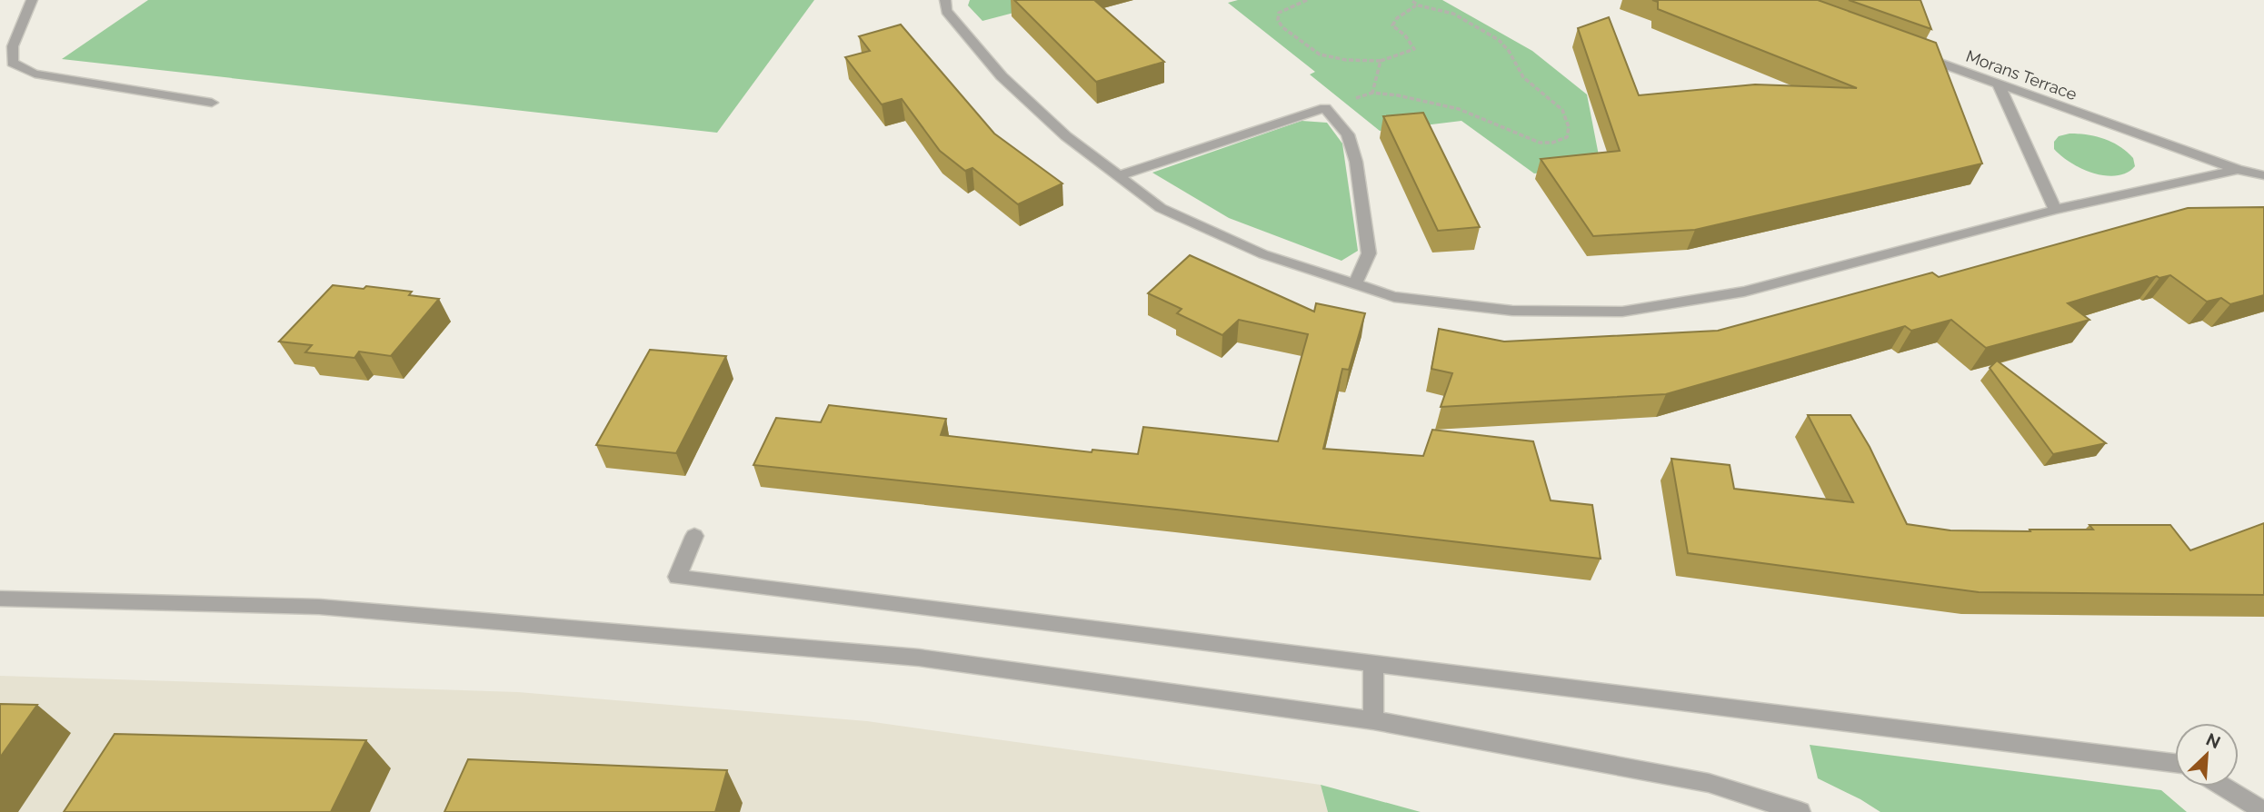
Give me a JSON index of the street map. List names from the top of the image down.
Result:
{
  "streets": {
    "street": ["Morans Terrace"]
  },
  "north": "top right"
}
